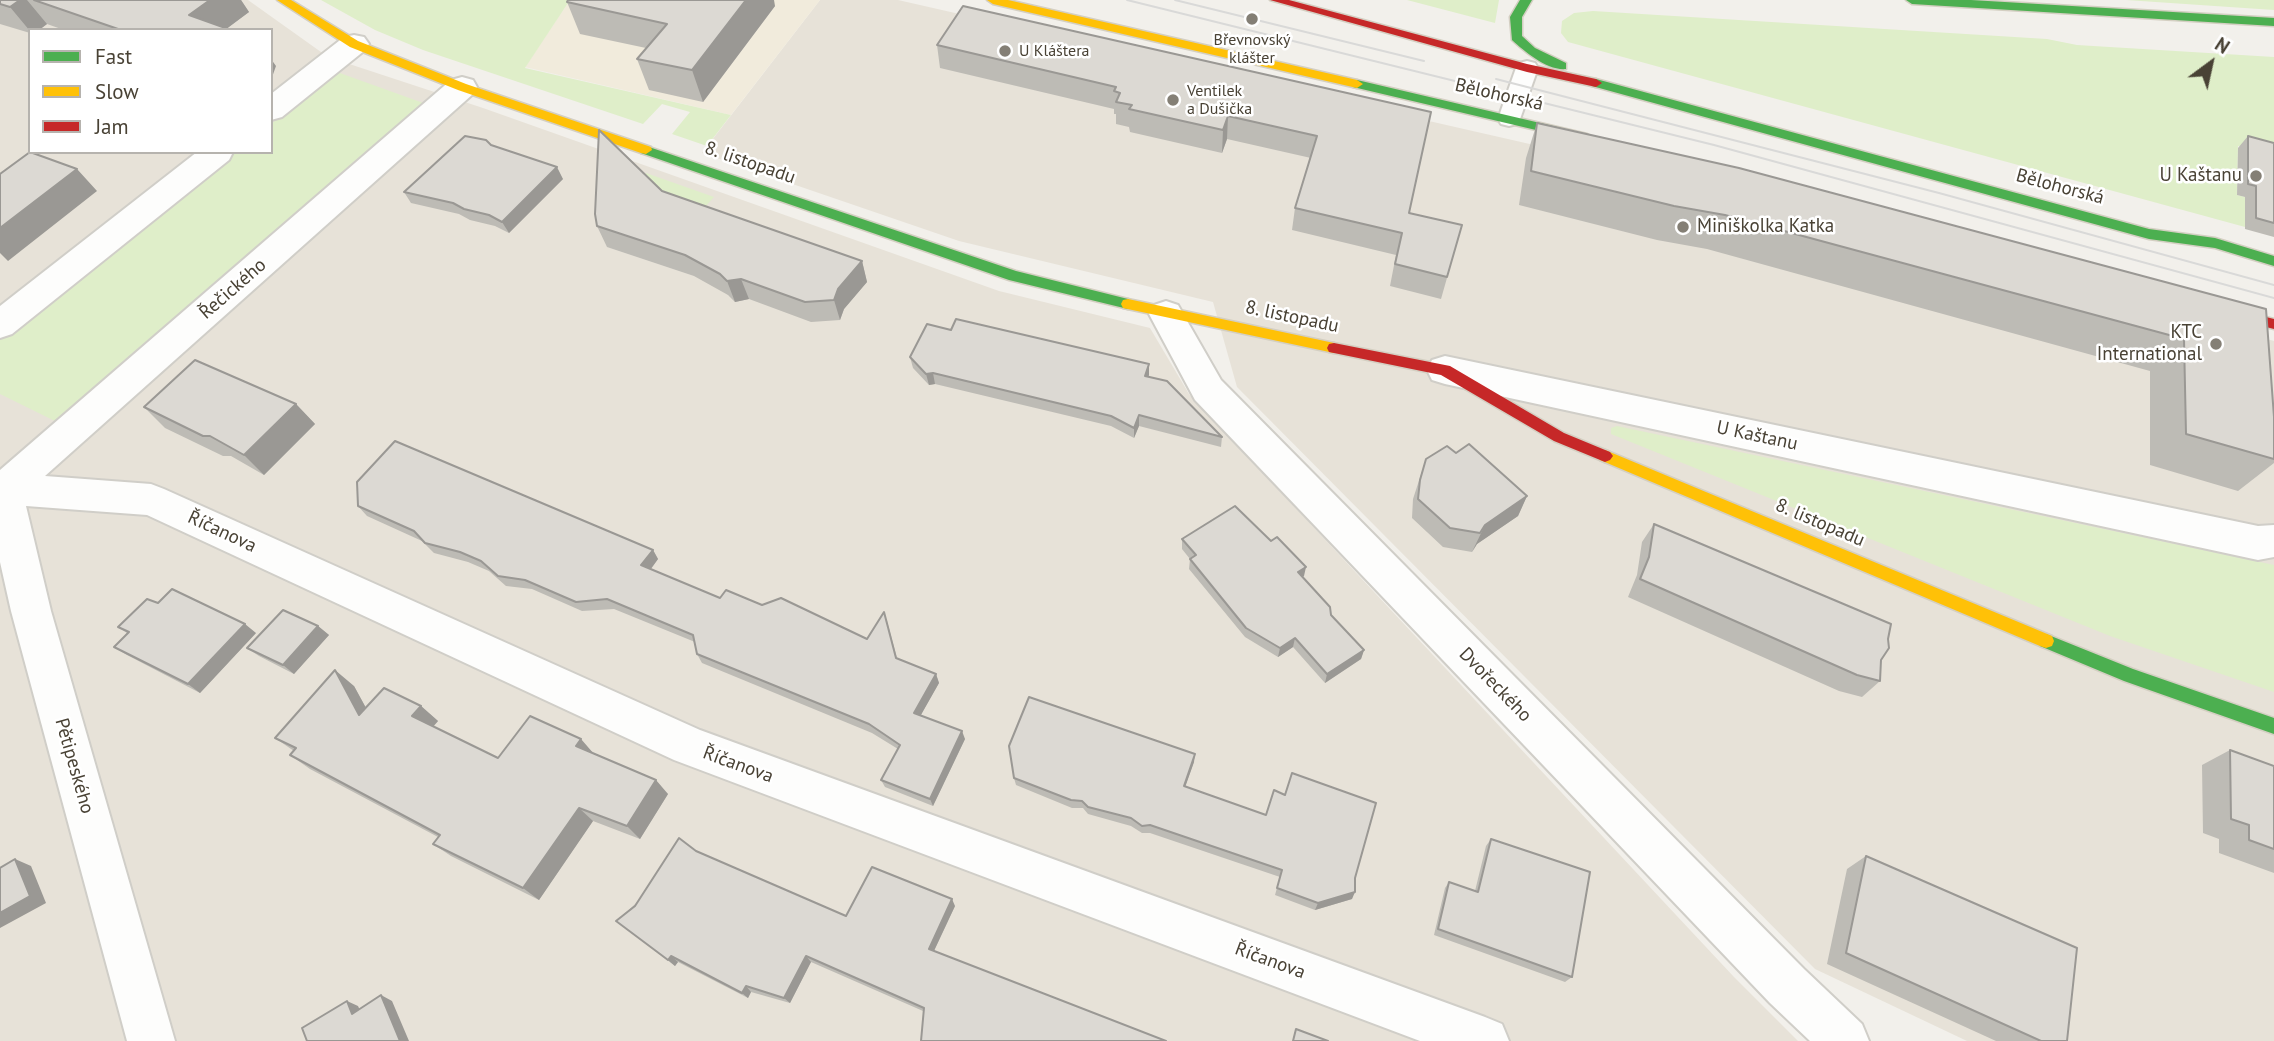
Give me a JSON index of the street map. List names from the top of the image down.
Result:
{
  "streets": {
    "street": [
      "Bělohorská",
      "8. listopadu",
      "Řečického",
      "U Kaštanu",
      "Říčanova",
      "Dvořeckého",
      "Pětipeského"
    ]
  },
  "crossings": [
    ["8. listopadu", "Řečického"],
    ["8. listopadu", "U Kaštanu"],
    ["8. listopadu", "Dvořeckého"],
    ["Řečického", "Říčanova"],
    ["Řečického", "Pětipeského"],
    ["Říčanova", "Pětipeského"]
  ],
  "places": [
    "Břevnovský klášter",
    "U Kláštera",
    "Ventilek a Dušička",
    "U Kaštanu",
    "Miniškolka Katka",
    "KTC International"
  ],
  "legend": ["Fast", "Slow", "Jam"],
  "north": "top right"
}
